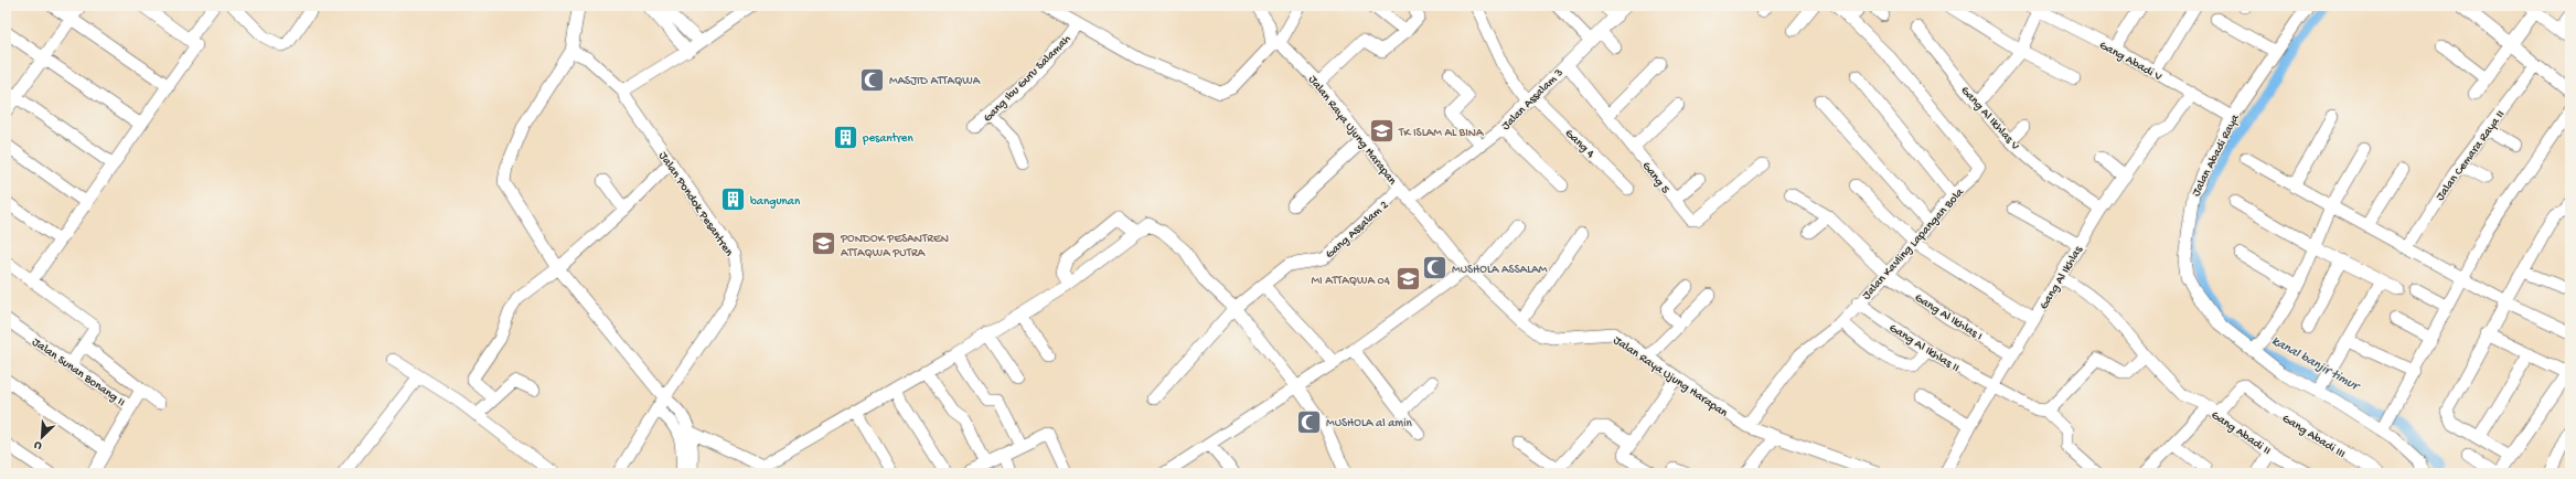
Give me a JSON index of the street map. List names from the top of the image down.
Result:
{
  "streets": {
    "street": [
      "Gang Abadi V",
      "Gang Ibu Guru Salamah",
      "Jalan Assalam 3",
      "Gang Al Ikhlas V",
      "Jalan Raya Ujung Harapan",
      "Gang 4",
      "Jalan Abadi Raya",
      "Jalan Cemara Raya II",
      "Gang 5",
      "Jalan Pondok Pesantren",
      "Gang Assalam 2",
      "Jalan Kavling Lapangan Bola",
      "Gang Al Ikhlas",
      "Gang Al Ikhlas I",
      "Gang Al Ikhlas II",
      "Jalan Sunan Bonang II",
      "Gang Abadi II",
      "Gang Abadi III"
    ]
  },
  "crossings": [
    ["Gang Abadi V", "Jalan Abadi Raya"],
    ["Gang Abadi V", "Gang Al Ikhlas"],
    ["Jalan Assalam 3", "Jalan Raya Ujung Harapan"],
    ["Jalan Assalam 3", "Gang 4"],
    ["Jalan Assalam 3", "Gang 5"],
    ["Gang Al Ikhlas V", "Gang Al Ikhlas"],
    ["Jalan Raya Ujung Harapan", "Gang Assalam 2"],
    ["Jalan Raya Ujung Harapan", "Jalan Kavling Lapangan Bola"],
    ["Jalan Kavling Lapangan Bola", "Gang Al Ikhlas I"],
    ["Jalan Kavling Lapangan Bola", "Gang Al Ikhlas II"],
    ["Gang Al Ikhlas", "Gang Al Ikhlas I"],
    ["Gang Al Ikhlas", "Gang Al Ikhlas II"],
    ["Gang Abadi II", "Gang Abadi III"]
  ],
  "water": ["kanal banjir timur"],
  "places": {
    "mosque": ["MASJID ATTAQWA", "MUSHOLA ASSALAM", "MUSHOLA al amin"],
    "school or university": ["TK ISLAM AL BINA", "PONDOK PESANTREN ATTAQWA PUTRA", "MI ATTAQWA 04"],
    "building": ["pesantren", "bangunan"]
  },
  "north": "bottom left"
}
